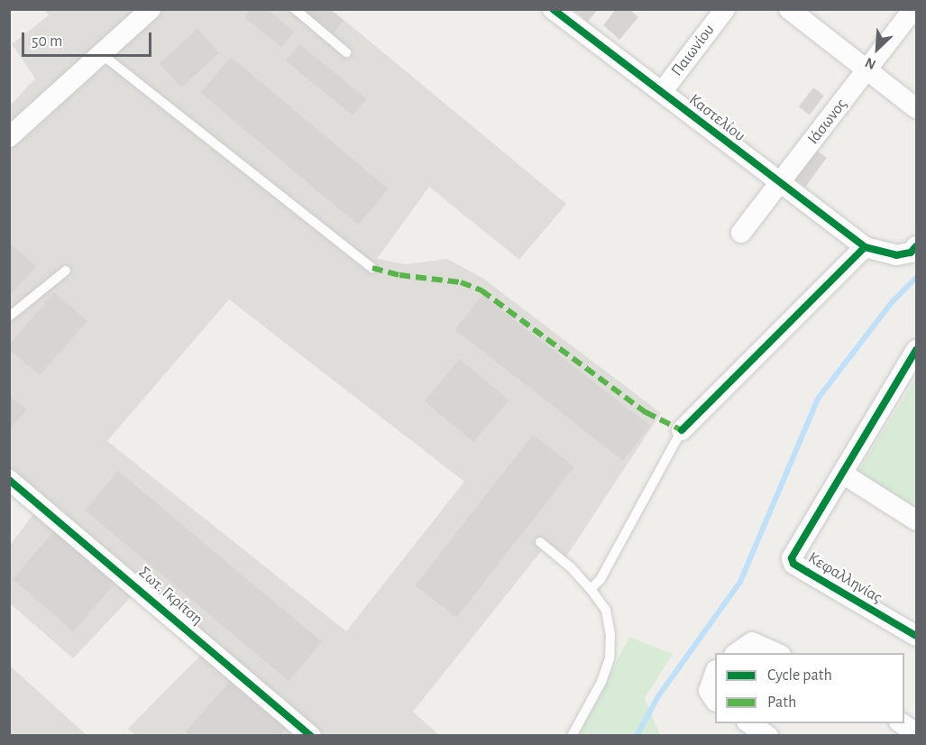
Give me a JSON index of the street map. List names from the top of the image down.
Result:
{
  "streets": {
    "street": [
      "Παιωνίου",
      "Καστελίου",
      "Ιάσωνος",
      "Κεφαλληνίας",
      "Σωτ. Γκρίτση"
    ]
  },
  "crossings": [
    ["Παιωνίου", "Καστελίου"],
    ["Καστελίου", "Ιάσωνος"]
  ],
  "legend": ["Cycle path", "Path"],
  "scale_bar": "50 m",
  "north": "bottom left"
}
